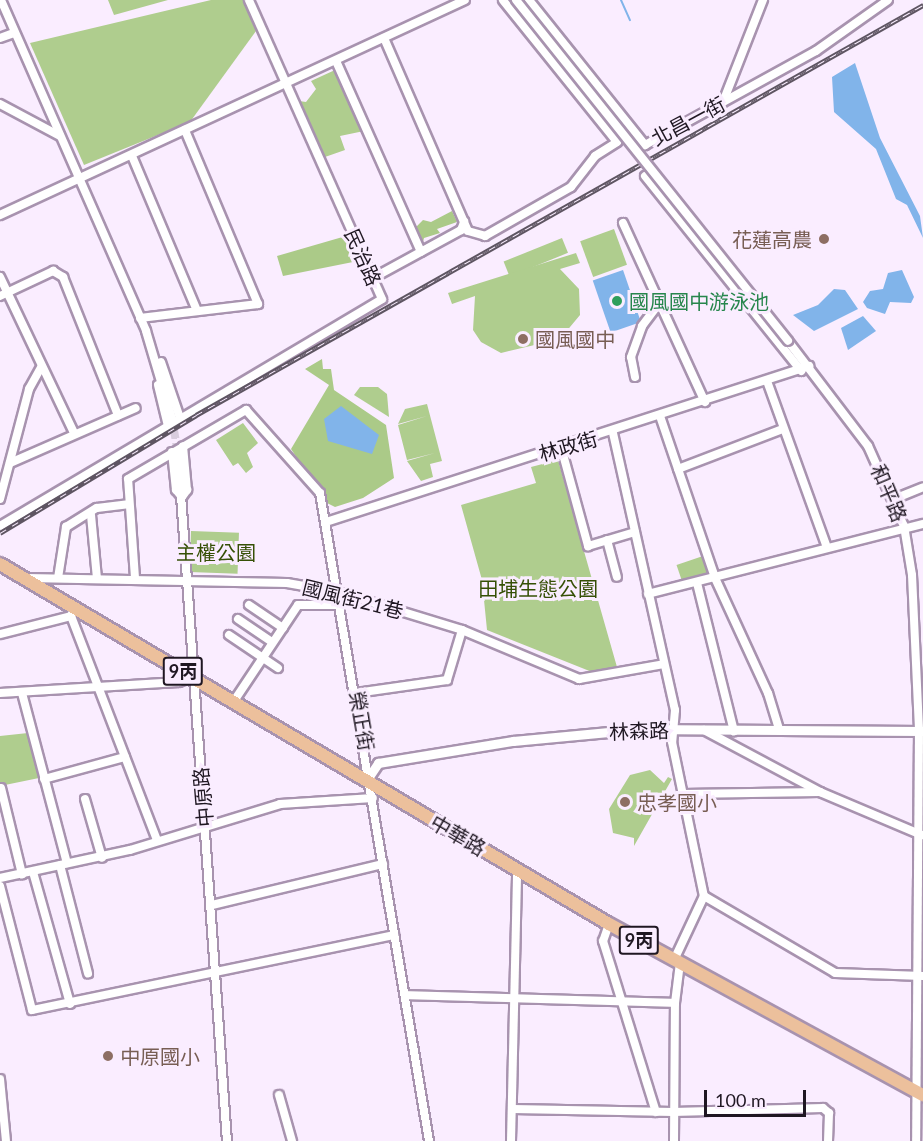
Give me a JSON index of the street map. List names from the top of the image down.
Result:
{
  "streets": {
    "main road": ["9丙", "中華路"],
    "street": [
      "北昌一街",
      "民治路",
      "林政街",
      "和平路",
      "國風街21巷",
      "榮正街",
      "林森路",
      "中原路"
    ]
  },
  "crossings": [
    ["林政街", "和平路"],
    ["林政街", "榮正街"],
    ["和平路", "林森路"],
    ["和平路", "中華路"],
    ["國風街21巷", "榮正街"],
    ["國風街21巷", "中原路"],
    ["國風街21巷", "中華路"],
    ["榮正街", "林森路"],
    ["榮正街", "中原路"],
    ["榮正街", "中華路"],
    ["林森路", "中華路"],
    ["中原路", "中華路"]
  ],
  "parks": ["主權公園", "田埔生態公園"],
  "places": [
    "花蓮高農",
    "國風國中游泳池",
    "國風國中",
    "忠孝國小",
    "中原國小"
  ],
  "scale_bar": "100 m"
}
